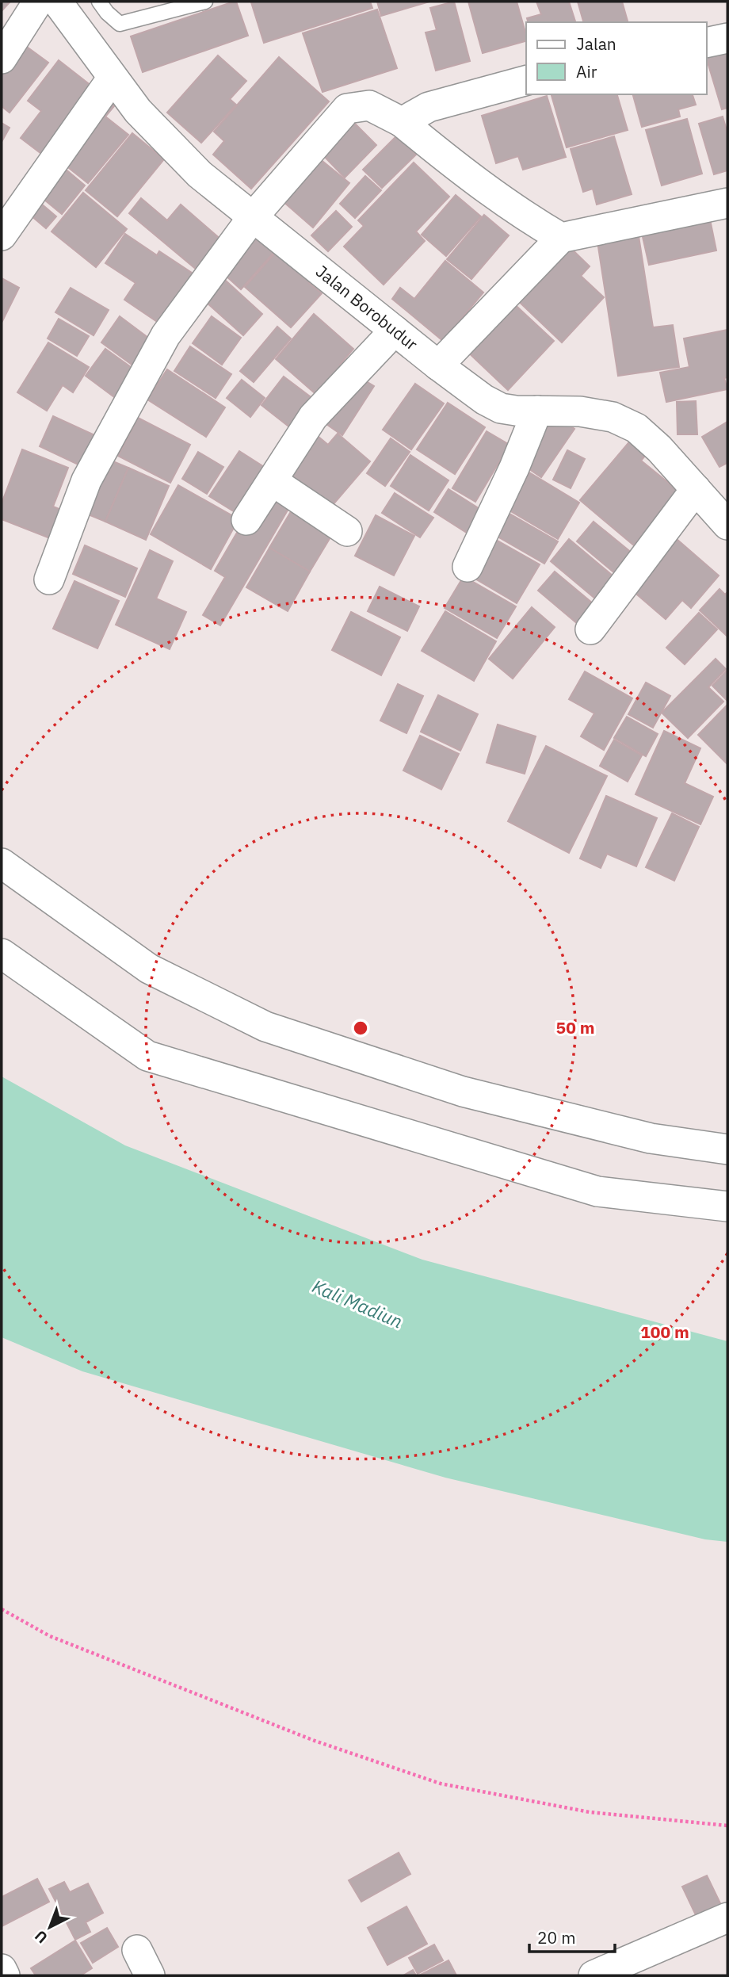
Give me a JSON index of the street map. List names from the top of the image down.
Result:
{
  "streets": {
    "street": ["Jalan Borobudur"]
  },
  "water": ["Kali Madiun"],
  "legend": ["Jalan", "Air"],
  "scale_bar": "20 m",
  "north": "bottom left",
  "rings": ["50 m", "100 m"]
}
